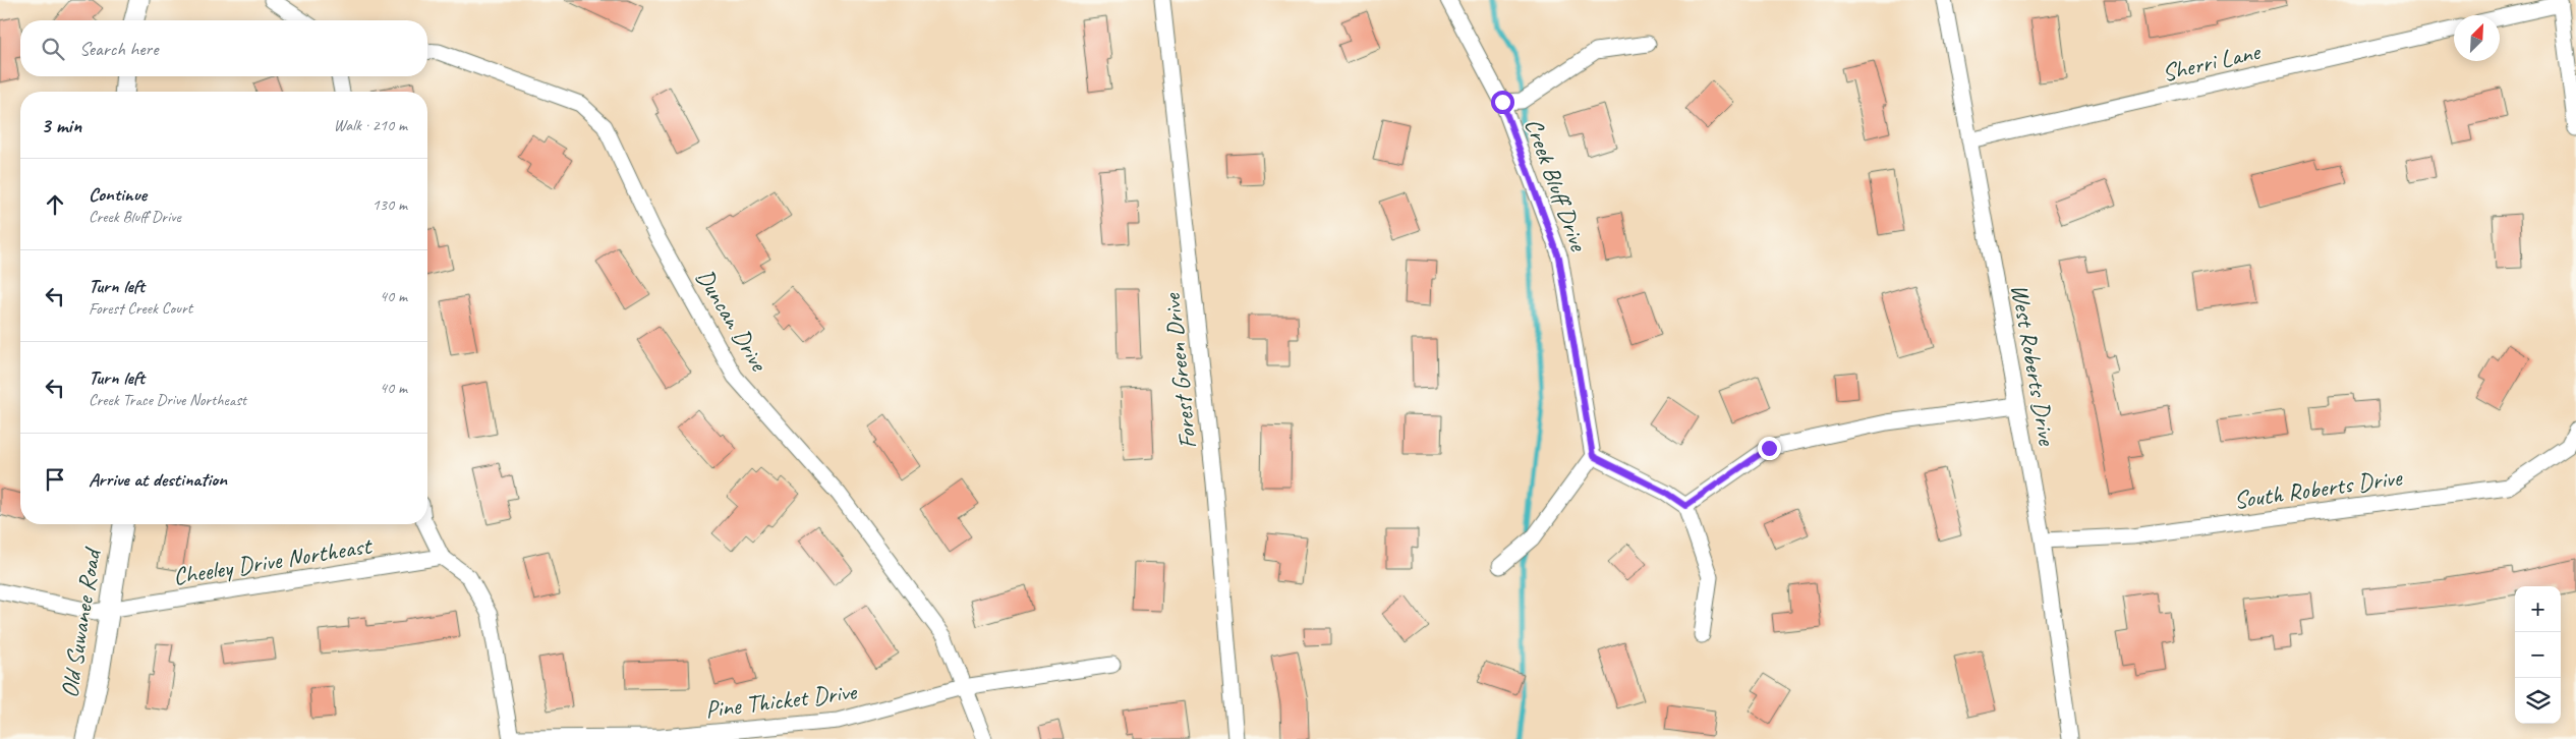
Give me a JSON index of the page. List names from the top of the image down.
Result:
{
  "streets": {
    "street": [
      "Sherri Lane",
      "Creek Bluff Drive",
      "Duncan Drive",
      "West Roberts Drive",
      "Forest Green Drive",
      "South Roberts Drive",
      "Cheeley Drive Northeast",
      "Old Suwanee Road",
      "Pine Thicket Drive"
    ]
  },
  "crossings": [
    ["Sherri Lane", "West Roberts Drive"],
    ["Duncan Drive", "Pine Thicket Drive"],
    ["West Roberts Drive", "South Roberts Drive"],
    ["Cheeley Drive Northeast", "Old Suwanee Road"]
  ],
  "north": "top right",
  "page": {
    "search": "Search here",
    "heading": ["3 min", "Walk · 210 m"],
    "list": [
      ["Continue", "Creek Bluff Drive", "130 m"],
      ["Turn left", "Forest Creek Court", "40 m"],
      ["Turn left", "Creek Trace Drive Northeast", "40 m"],
      "Arrive at destination"
    ],
    "map_buttons": ["+", "−"]
  }
}
